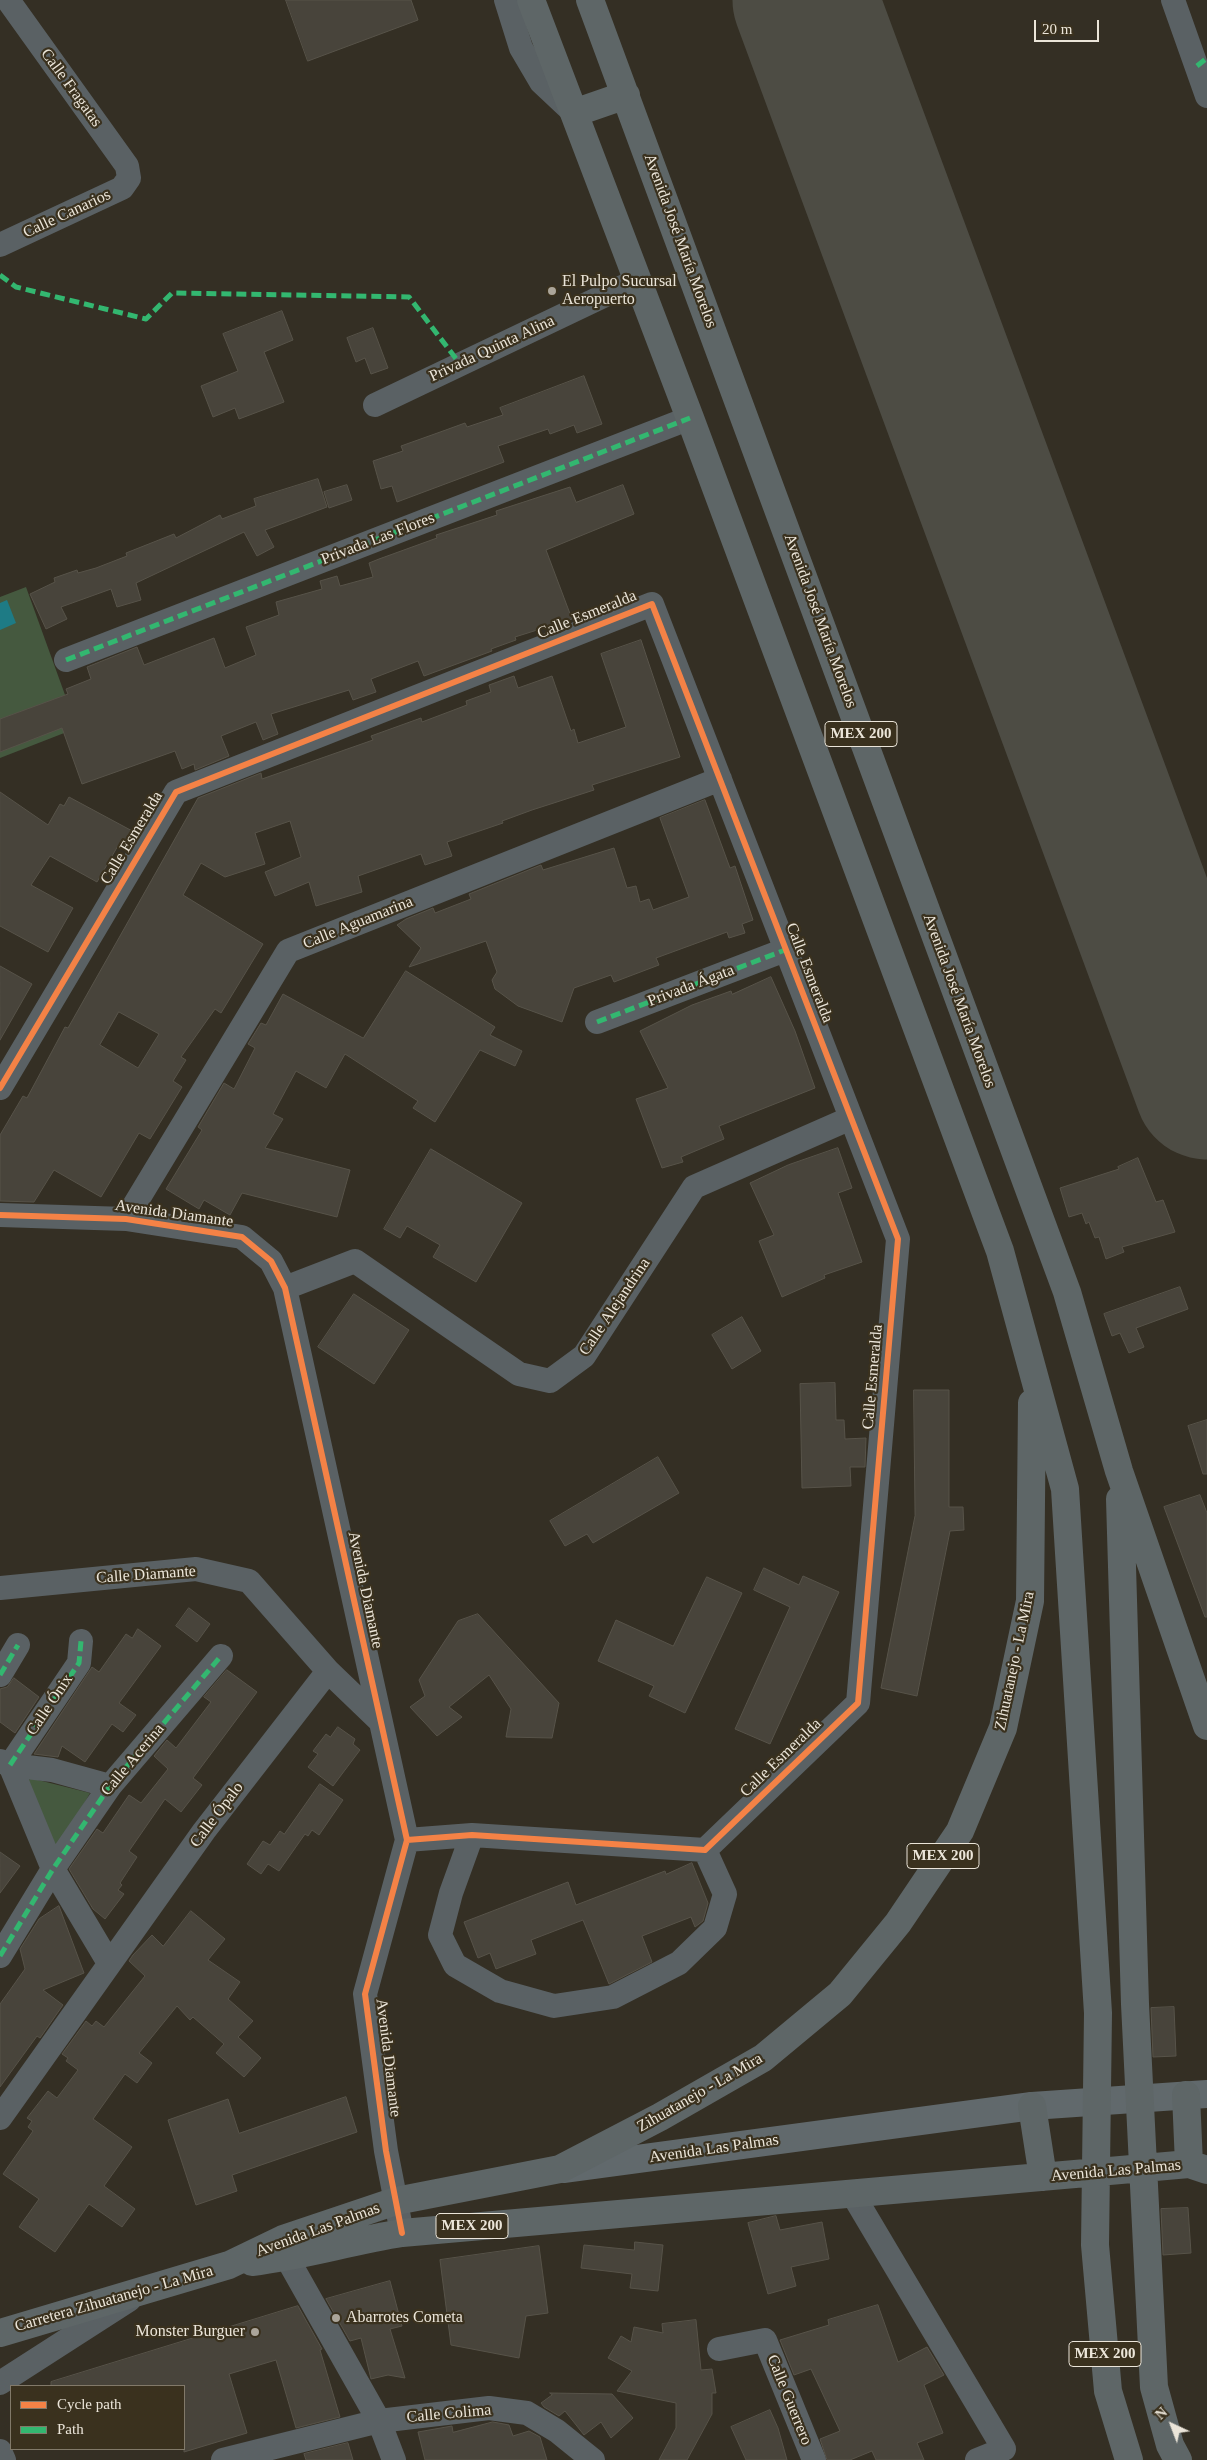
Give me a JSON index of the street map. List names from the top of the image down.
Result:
{
  "streets": {
    "highway": [
      "Avenida José María Morelos",
      "MEX 200",
      "Zihuatanejo - La Mira",
      "Avenida Las Palmas",
      "Carretera Zihuatanejo - La Mira"
    ],
    "street": [
      "Calle Fragatas",
      "Calle Canarios",
      "Privada Quinta Alina",
      "Privada Las Flores",
      "Calle Esmeralda",
      "Calle Aguamarina",
      "Privada Ágata",
      "Avenida Diamante",
      "Calle Alejandrina",
      "Calle Diamante",
      "Calle Ónix",
      "Calle Acerina",
      "Calle Ópalo",
      "Calle Guerrero",
      "Calle Colima"
    ]
  },
  "crossings": [
    ["Calle Fragatas", "Calle Canarios"],
    ["Avenida José María Morelos", "MEX 200"],
    ["Privada Quinta Alina", "MEX 200"],
    ["Privada Las Flores", "MEX 200"],
    ["Calle Esmeralda", "Calle Aguamarina"],
    ["Calle Esmeralda", "Privada Ágata"],
    ["Calle Esmeralda", "Calle Alejandrina"],
    ["MEX 200", "Zihuatanejo - La Mira"],
    ["Calle Aguamarina", "Avenida Diamante"],
    ["Avenida Diamante", "Calle Alejandrina"],
    ["Avenida Diamante", "Calle Diamante"],
    ["Avenida Diamante", "Avenida Las Palmas"],
    ["Calle Diamante", "Calle Ópalo"],
    ["Zihuatanejo - La Mira", "Avenida Las Palmas"],
    ["Avenida Las Palmas", "Carretera Zihuatanejo - La Mira"]
  ],
  "places": ["El Pulpo Sucursal Aeropuerto", "Abarrotes Cometa", "Monster Burguer"],
  "legend": ["Cycle path", "Path"],
  "scale_bar": "20 m",
  "north": "top left"
}
